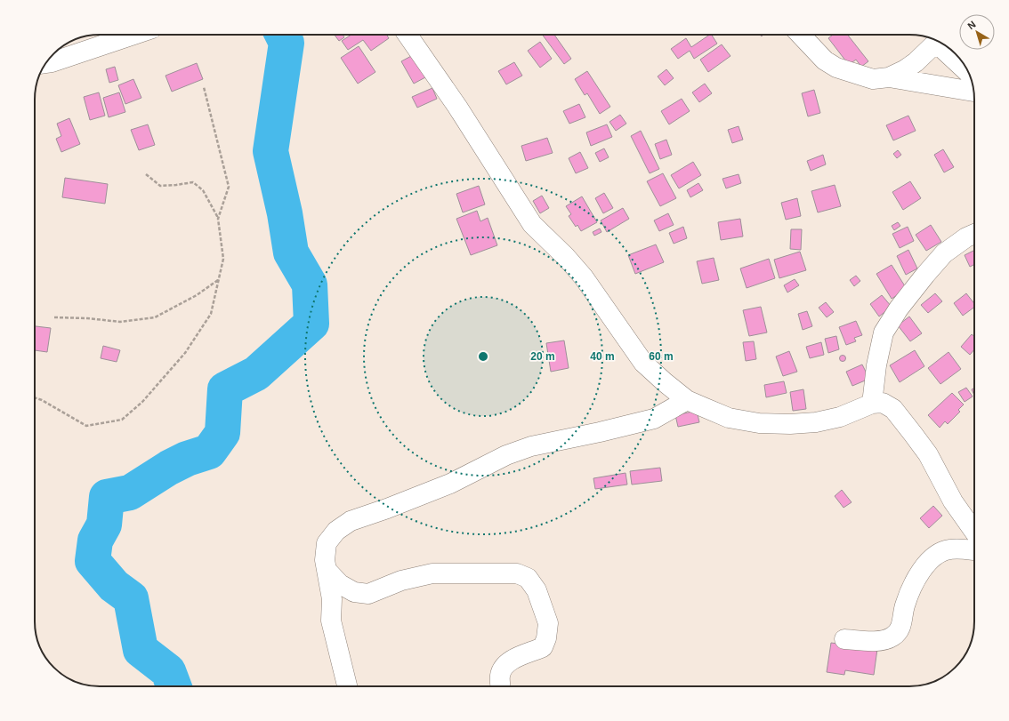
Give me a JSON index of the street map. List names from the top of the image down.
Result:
{
  "north": "top left",
  "rings": ["20 m", "40 m", "60 m"]
}
